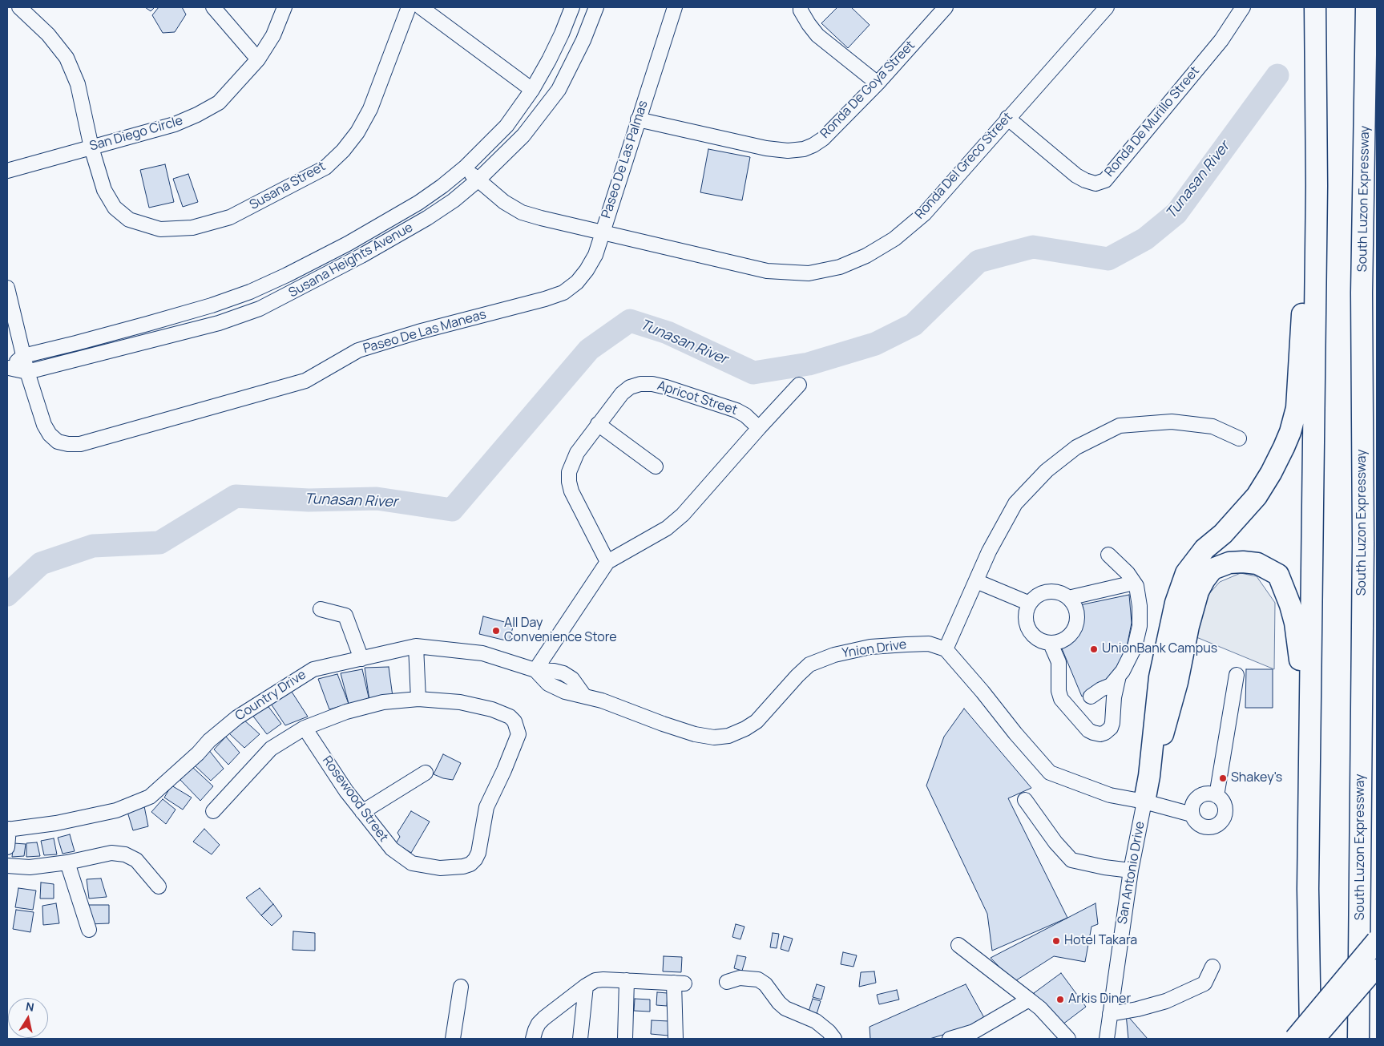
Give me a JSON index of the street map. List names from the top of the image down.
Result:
{
  "streets": {
    "highway": ["South Luzon Expressway"],
    "street": [
      "Ronda De Goya Street",
      "Ronda De Murillo Street",
      "San Diego Circle",
      "Paseo De Las Palmas",
      "Ronda Del Greco Street",
      "Susana Street",
      "Susana Heights Avenue",
      "Paseo De Las Maneas",
      "Apricot Street",
      "Ynion Drive",
      "Country Drive",
      "Rosewood Street",
      "San Antonio Drive"
    ]
  },
  "crossings": [
    ["Ronda De Goya Street", "Paseo De Las Palmas"],
    ["Ronda De Murillo Street", "Ronda Del Greco Street"],
    ["San Diego Circle", "Susana Street"],
    ["Paseo De Las Palmas", "Ronda Del Greco Street"],
    ["Paseo De Las Palmas", "Susana Heights Avenue"],
    ["Paseo De Las Palmas", "Paseo De Las Maneas"],
    ["Ronda Del Greco Street", "Paseo De Las Maneas"],
    ["Susana Heights Avenue", "Paseo De Las Maneas"],
    ["Ynion Drive", "Country Drive"]
  ],
  "water": ["Tunasan River"],
  "places": [
    "All Day Convenience Store",
    "UnionBank Campus",
    "Shakey's",
    "Hotel Takara",
    "Arkis Diner"
  ],
  "north": "top"
}
